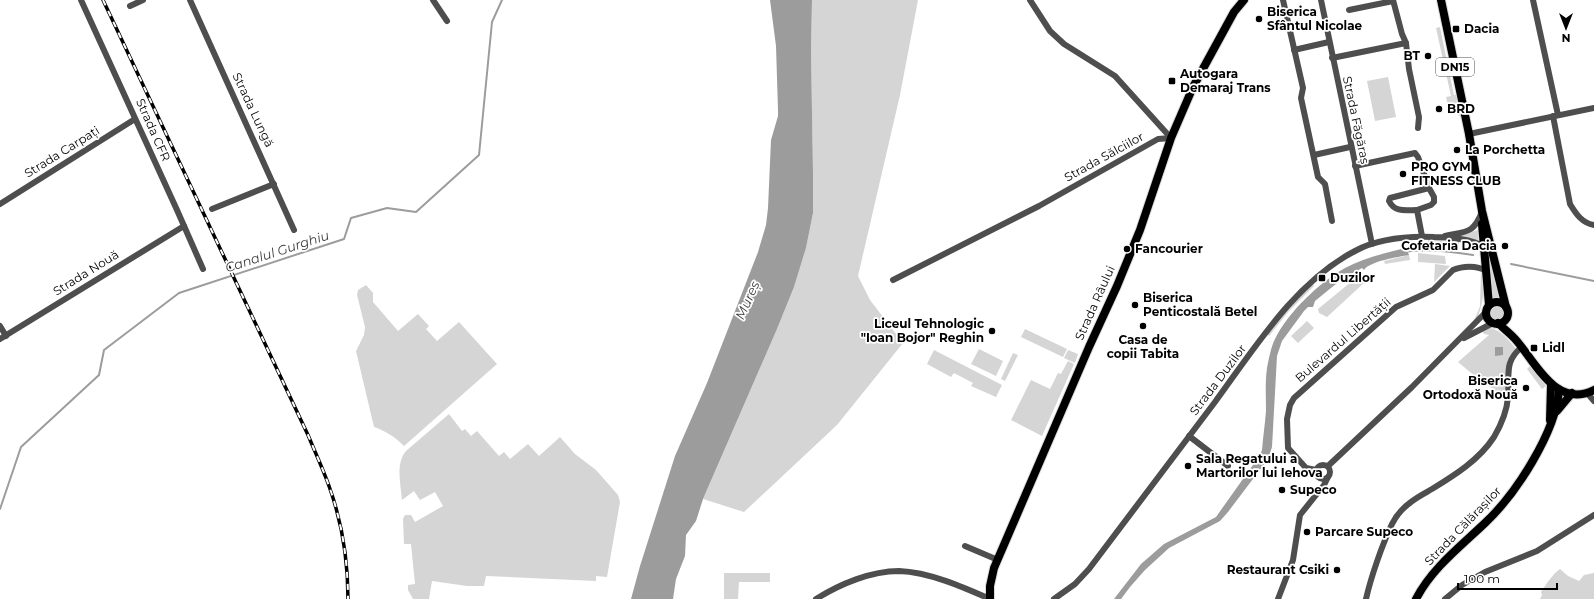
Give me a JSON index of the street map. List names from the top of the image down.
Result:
{
  "streets": {
    "main road": ["DN15", "Strada Râului", "Strada Călărașilor"],
    "street": [
      "Strada Lungă",
      "Strada Făgăraș",
      "Strada CFR",
      "Strada Carpați",
      "Strada Sălciilor",
      "Strada Nouă",
      "Bulevardul Libertății",
      "Strada Duzilor"
    ]
  },
  "crossings": [
    ["DN15", "Bulevardul Libertății"],
    ["DN15", "Strada Duzilor"],
    ["DN15", "Strada Călărașilor"],
    ["Strada Făgăraș", "Strada Duzilor"],
    ["Strada CFR", "Strada Carpați"],
    ["Strada CFR", "Strada Nouă"],
    ["Strada Sălciilor", "Strada Râului"]
  ],
  "water": ["Canalul Gurghiu", "Mureș"],
  "places": {
    "other": [
      "Biserica Sfântul Nicolae",
      "BT",
      "BRD",
      "La Porchetta",
      "PRO GYM FITNESS CLUB",
      "Cofetaria Dacia",
      "Fancourier",
      "Biserica Penticostală Betel",
      "Casa de copii Tabita",
      "Liceul Tehnologic \"Ioan Bojor\" Reghin",
      "Biserica Ortodoxă Nouă",
      "Sala Regatului a Martorilor lui Iehova",
      "Supeco",
      "Parcare Supeco",
      "Restaurant Csiki"
    ],
    "transit": [
      "Dacia",
      "Autogara Demaraj Trans",
      "Duzilor",
      "Lidl"
    ]
  },
  "scale_bar": "100 m",
  "north": "bottom"
}
